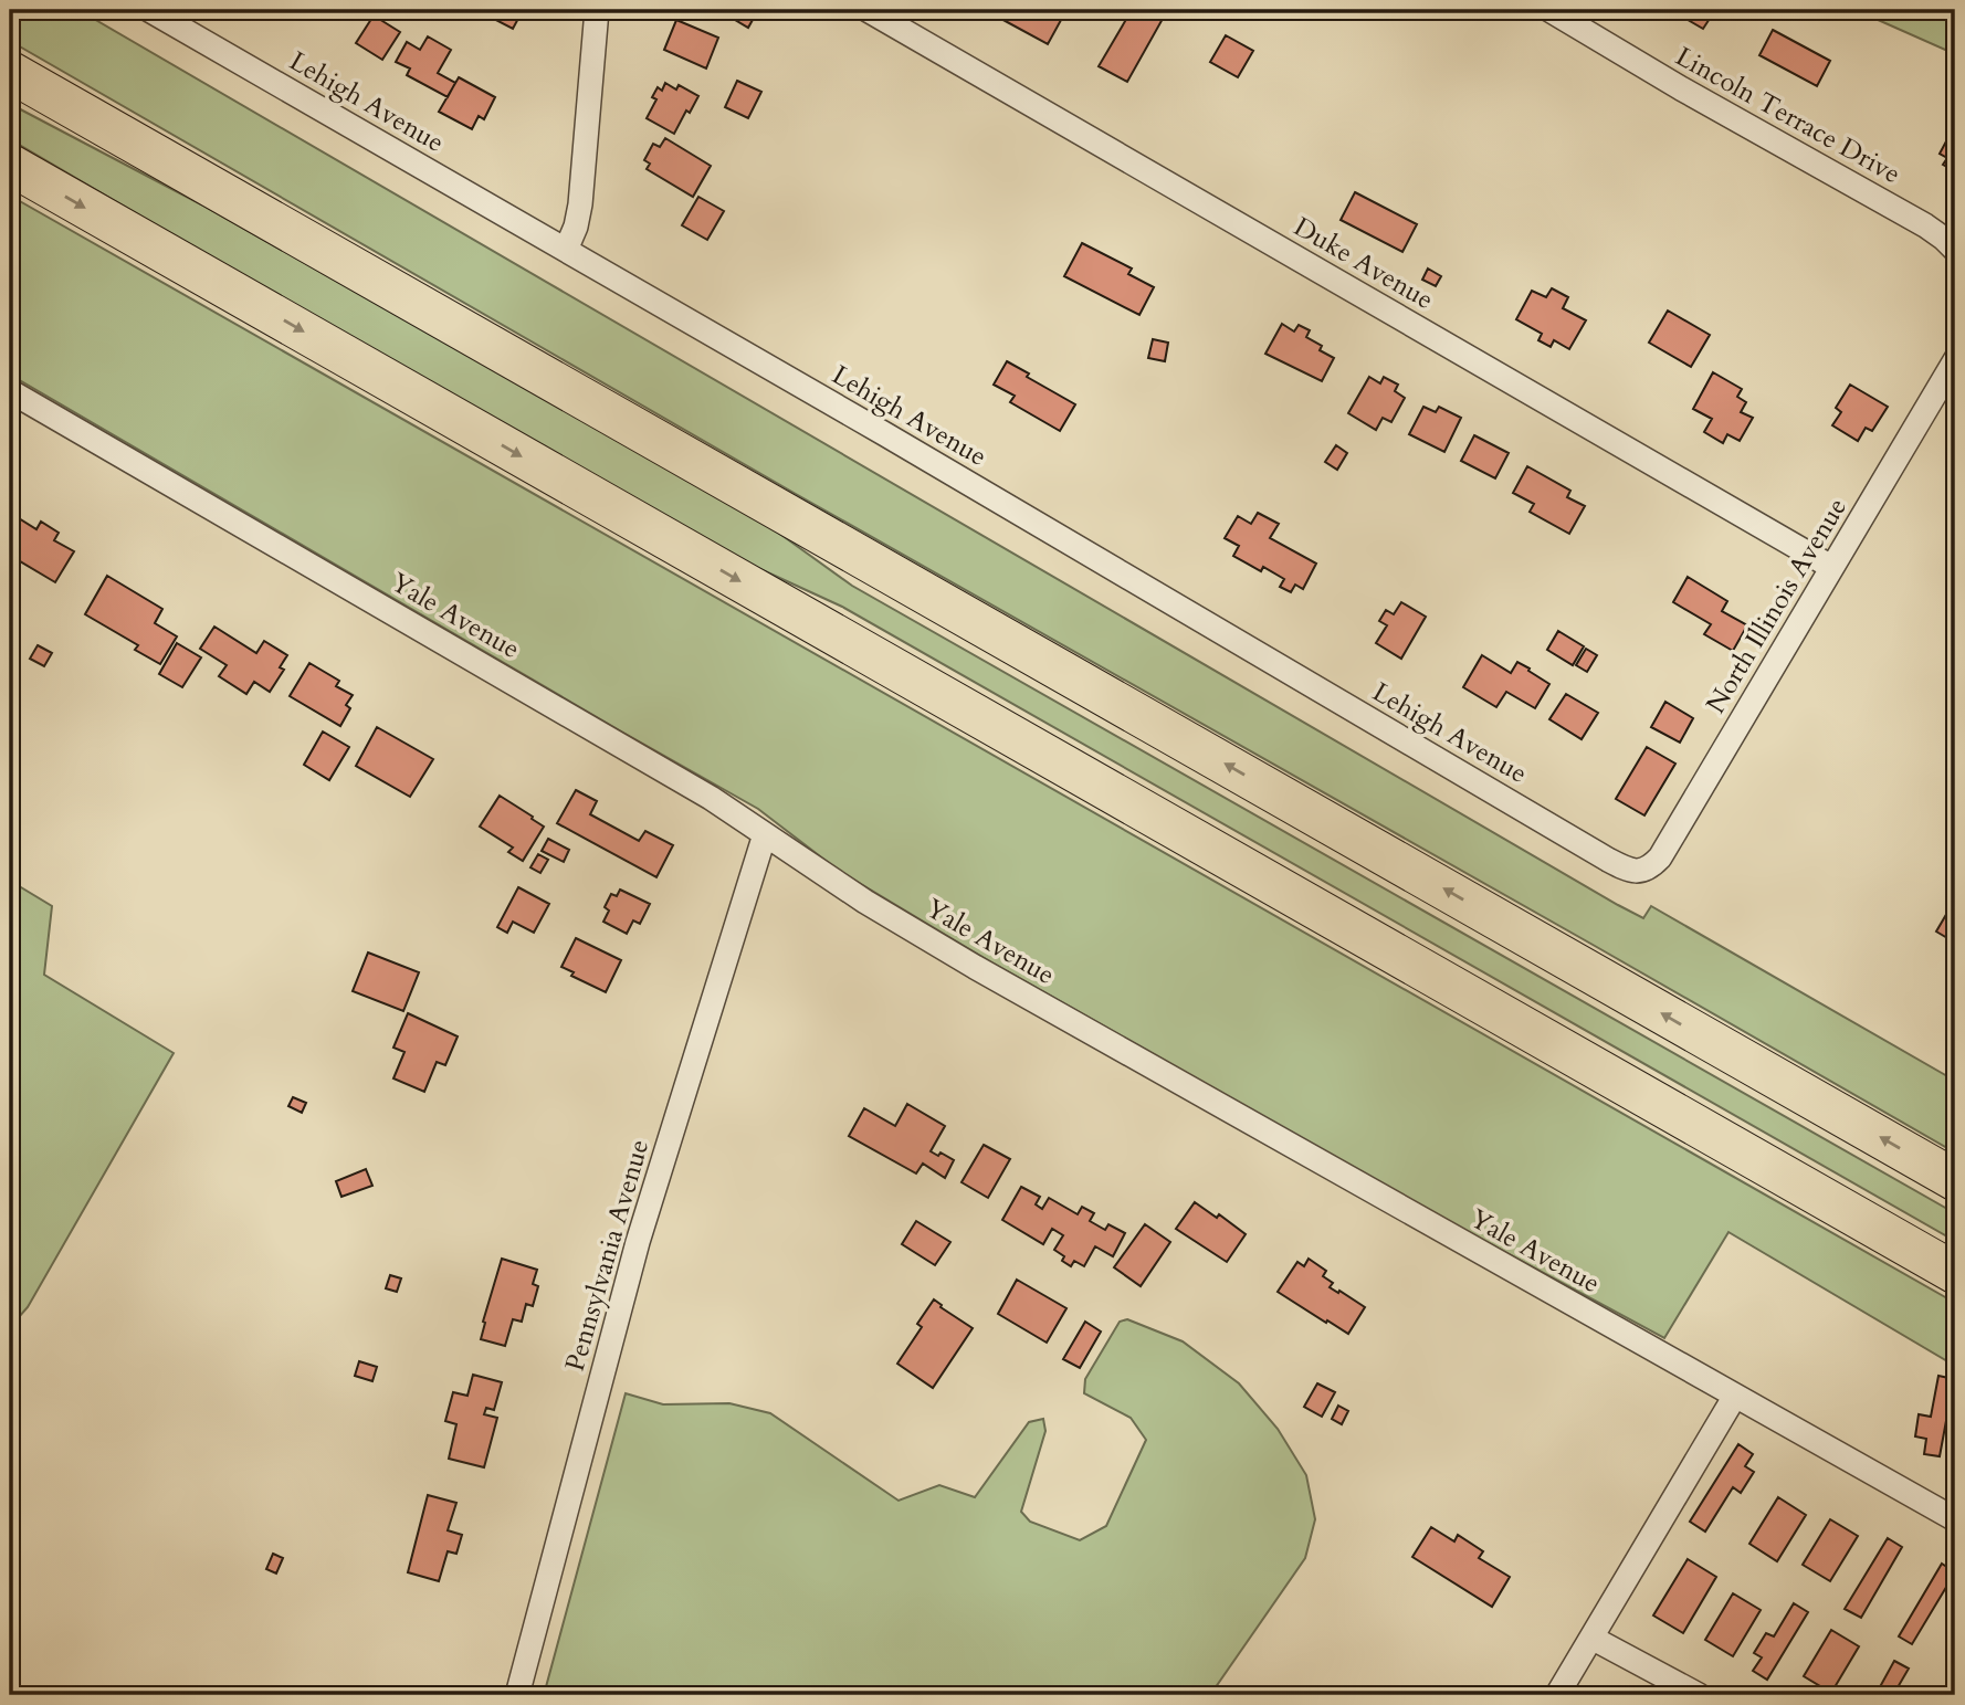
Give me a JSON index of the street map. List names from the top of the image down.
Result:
{
  "streets": {
    "street": [
      "Lehigh Avenue",
      "Lincoln Terrace Drive",
      "Duke Avenue",
      "North Illinois Avenue",
      "Yale Avenue",
      "Pennsylvania Avenue"
    ]
  },
  "crossings": [
    ["Lehigh Avenue", "North Illinois Avenue"],
    ["Duke Avenue", "North Illinois Avenue"],
    ["Yale Avenue", "Pennsylvania Avenue"]
  ]
}
